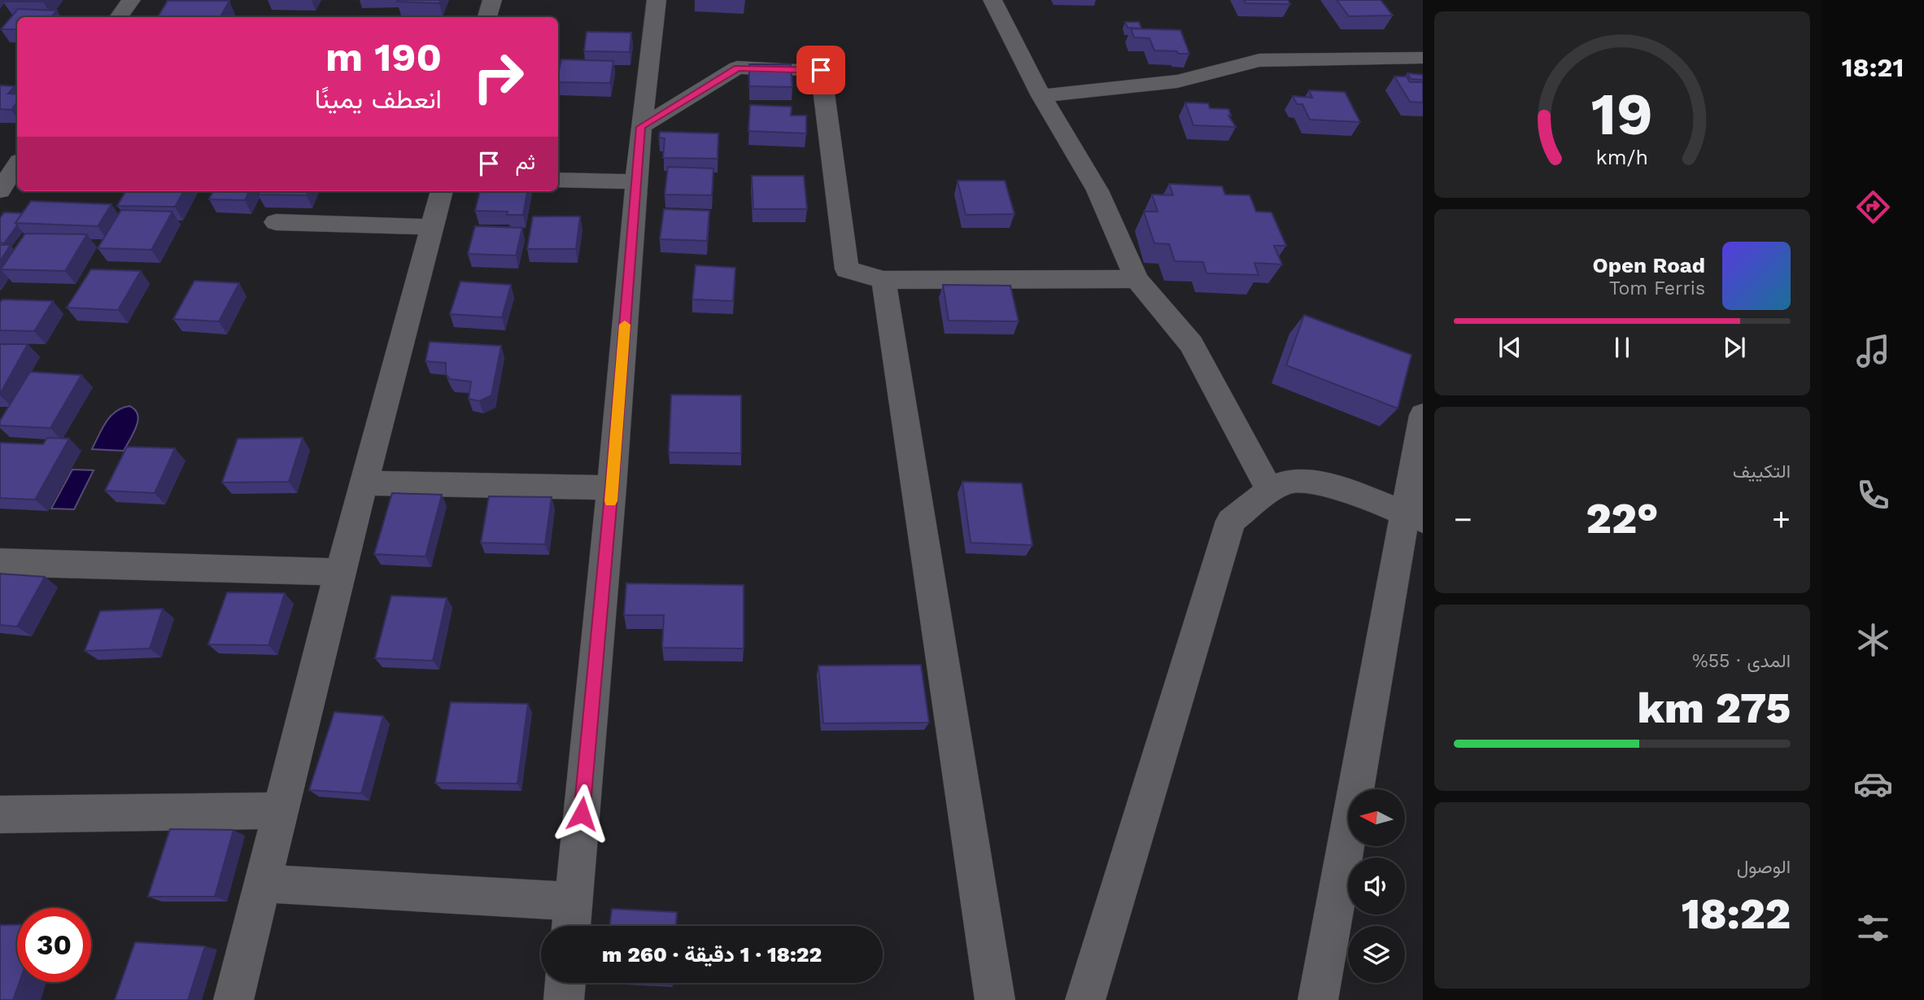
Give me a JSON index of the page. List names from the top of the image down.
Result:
{
  "north": "left",
  "page": {
    "tabs": "18:21",
    "turn": ["190 m", "انعطف يمينًا"],
    "then": "ثم",
    "song": ["Open Road", "Tom Ferris"],
    "tile": [
      "التكييف",
      ["المدى · 55%", "275 km"],
      ["الوصول", "18:22"]
    ],
    "heat": ["−", "22°", "+"],
    "limit": "30",
    "trip": "18:22 · 1 دقيقة · 260 m",
    "gauge": ["19", "km/h"]
  }
}
